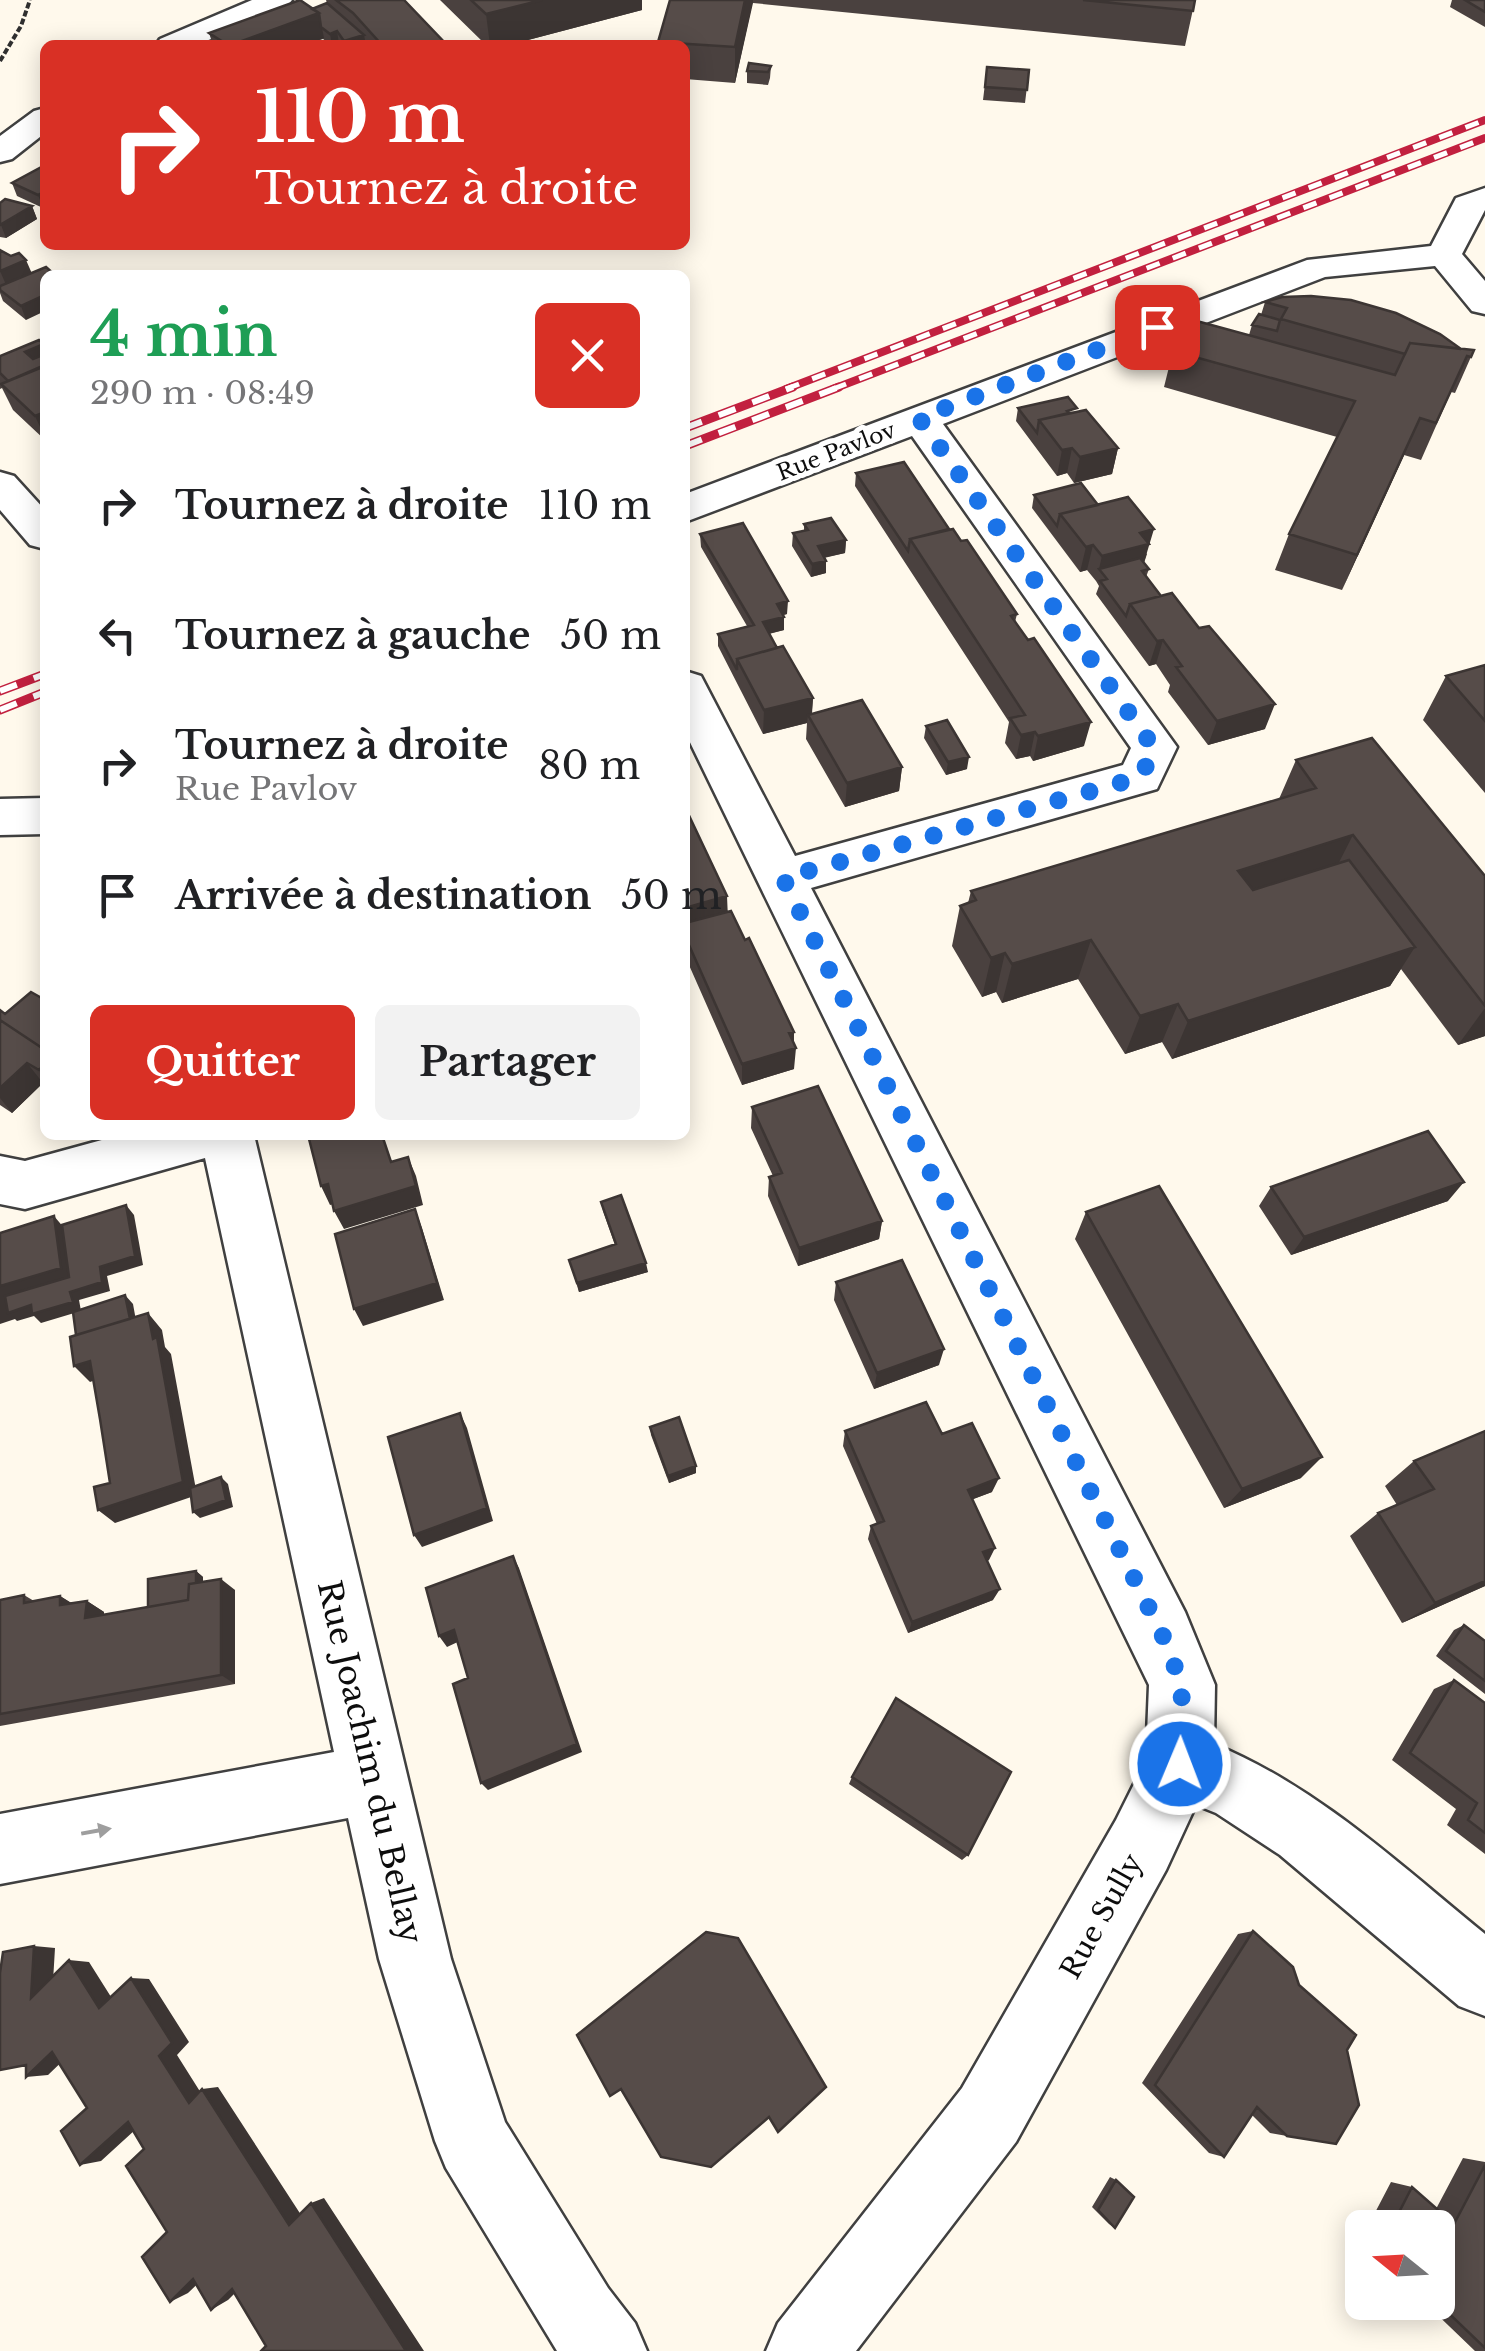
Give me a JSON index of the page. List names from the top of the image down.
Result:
{
  "streets": {
    "street": ["Rue Pavlov", "Rue Joachim du Bellay", "Rue Sully"]
  },
  "north": "left",
  "page": {
    "turn": ["110 m", "Tournez à droite"],
    "heading": ["4 min", "290 m · 08:49"],
    "list": [
      {
        "name": "Tournez à droite",
        "value": "110 m"
      },
      {
        "name": "Tournez à gauche",
        "value": "50 m"
      },
      {
        "name": "Tournez à droite",
        "note": "Rue Pavlov",
        "value": "80 m"
      },
      {
        "name": "Arrivée à destination",
        "value": "50 m"
      }
    ],
    "buttons": ["Quitter", "Partager"]
  }
}
